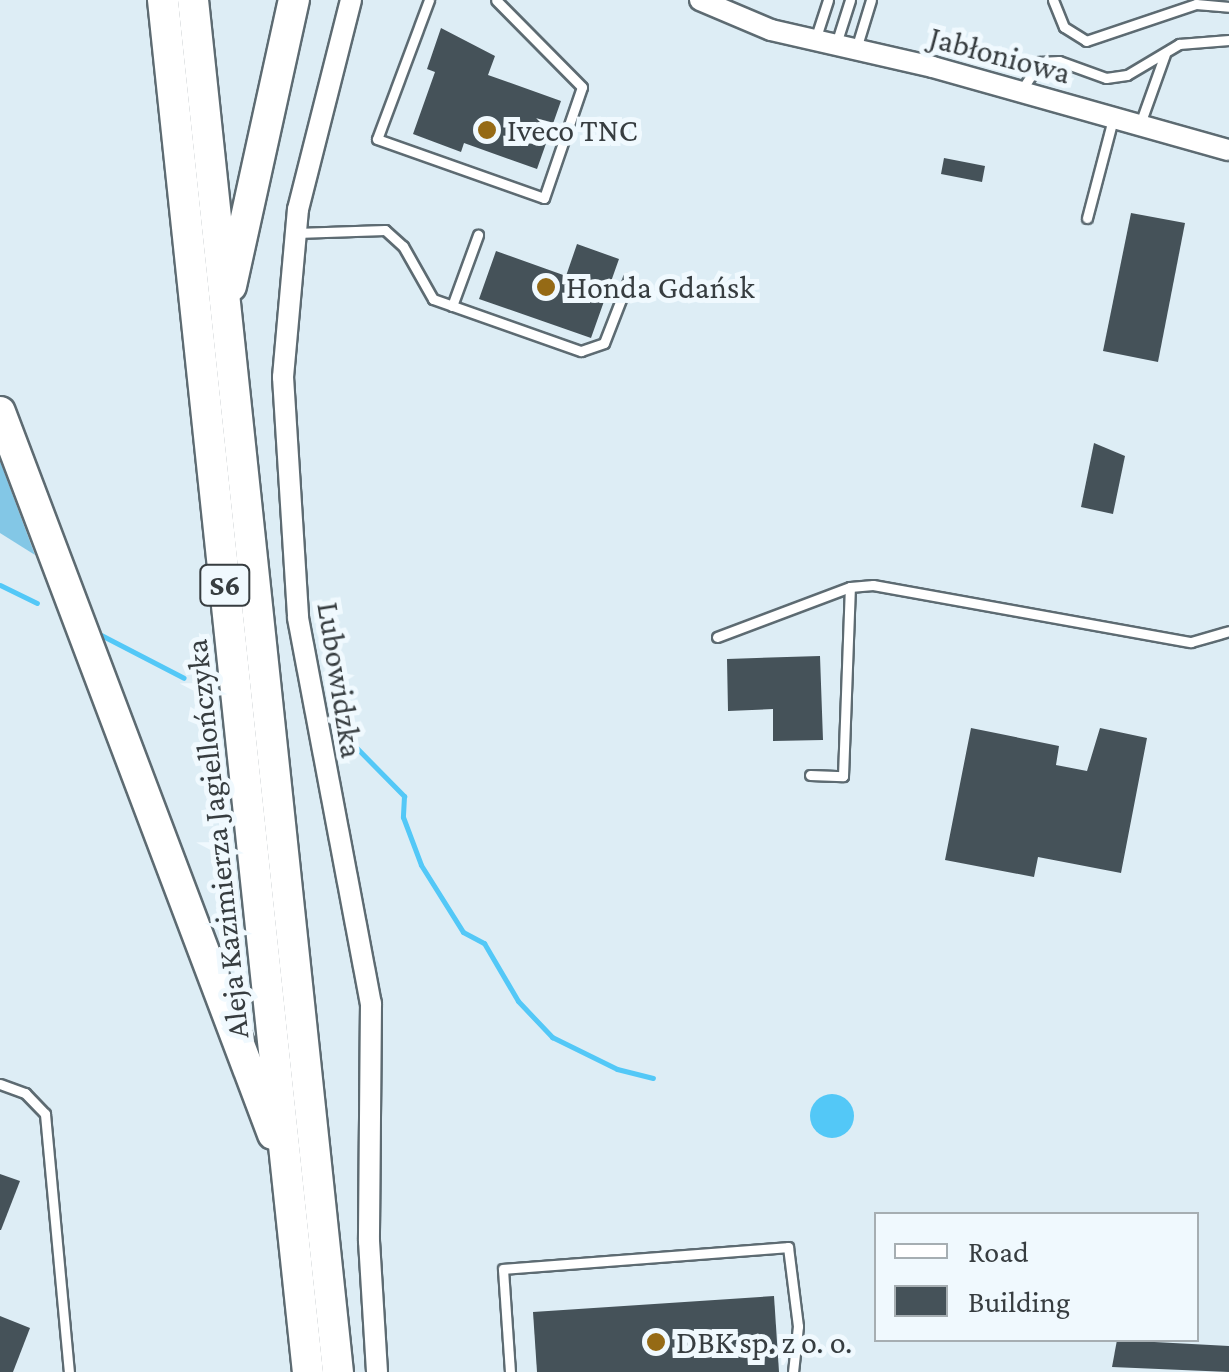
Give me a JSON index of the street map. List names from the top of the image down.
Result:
{
  "streets": {
    "highway": ["S6", "Aleja Kazimierza Jagiellończyka"],
    "street": ["Jabłoniowa", "Lubowidzka"]
  },
  "places": ["Iveco TNC", "Honda Gdańsk", "DBK sp. z o. o."],
  "legend": ["Road", "Building"]
}
